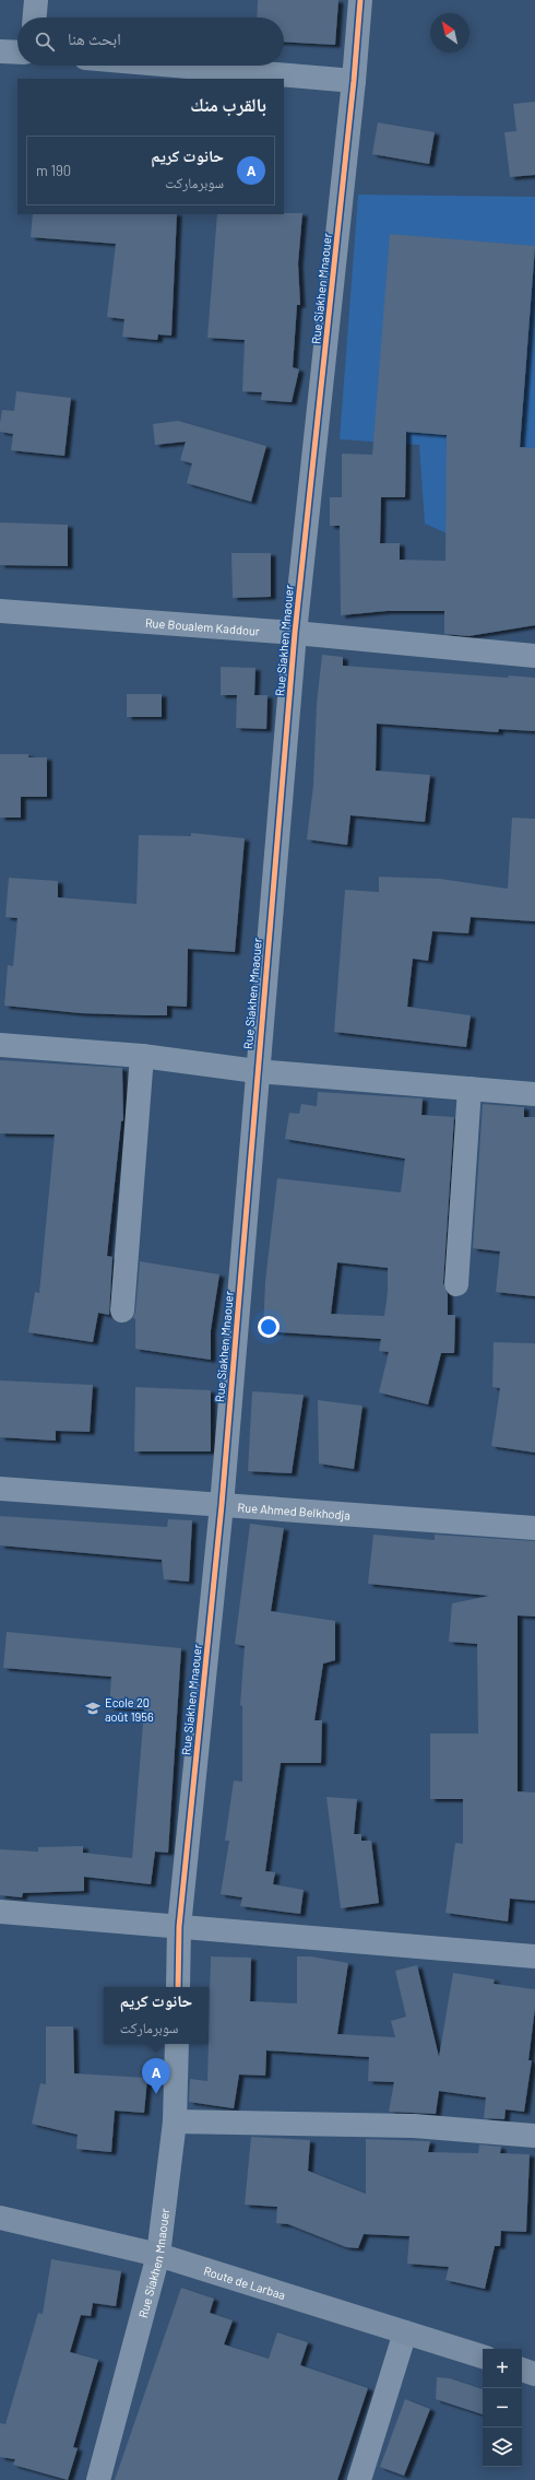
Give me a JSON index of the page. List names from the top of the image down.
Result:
{
  "streets": {
    "main road": ["Route de Larbaa"],
    "street": ["Rue Siakhen Mnaouer", "Rue Boualem Kaddour", "Rue Ahmed Belkhodja"]
  },
  "crossings": [
    ["Rue Siakhen Mnaouer", "Rue Boualem Kaddour"],
    ["Rue Siakhen Mnaouer", "Rue Ahmed Belkhodja"],
    ["Rue Siakhen Mnaouer", "Route de Larbaa"]
  ],
  "places": {
    "school or university": ["Ecole 20 août 1956"]
  },
  "north": "top left",
  "page": {
    "search": "ابحث هنا",
    "heading": "بالقرب منك",
    "list": [
      {
        "mark": "A",
        "name": "حانوت كريم",
        "note": "سوبرماركت",
        "value": "190 m"
      }
    ],
    "popup": ["حانوت كريم", "سوبرماركت"],
    "pins": "A",
    "map_buttons": ["+", "−"]
  }
}
